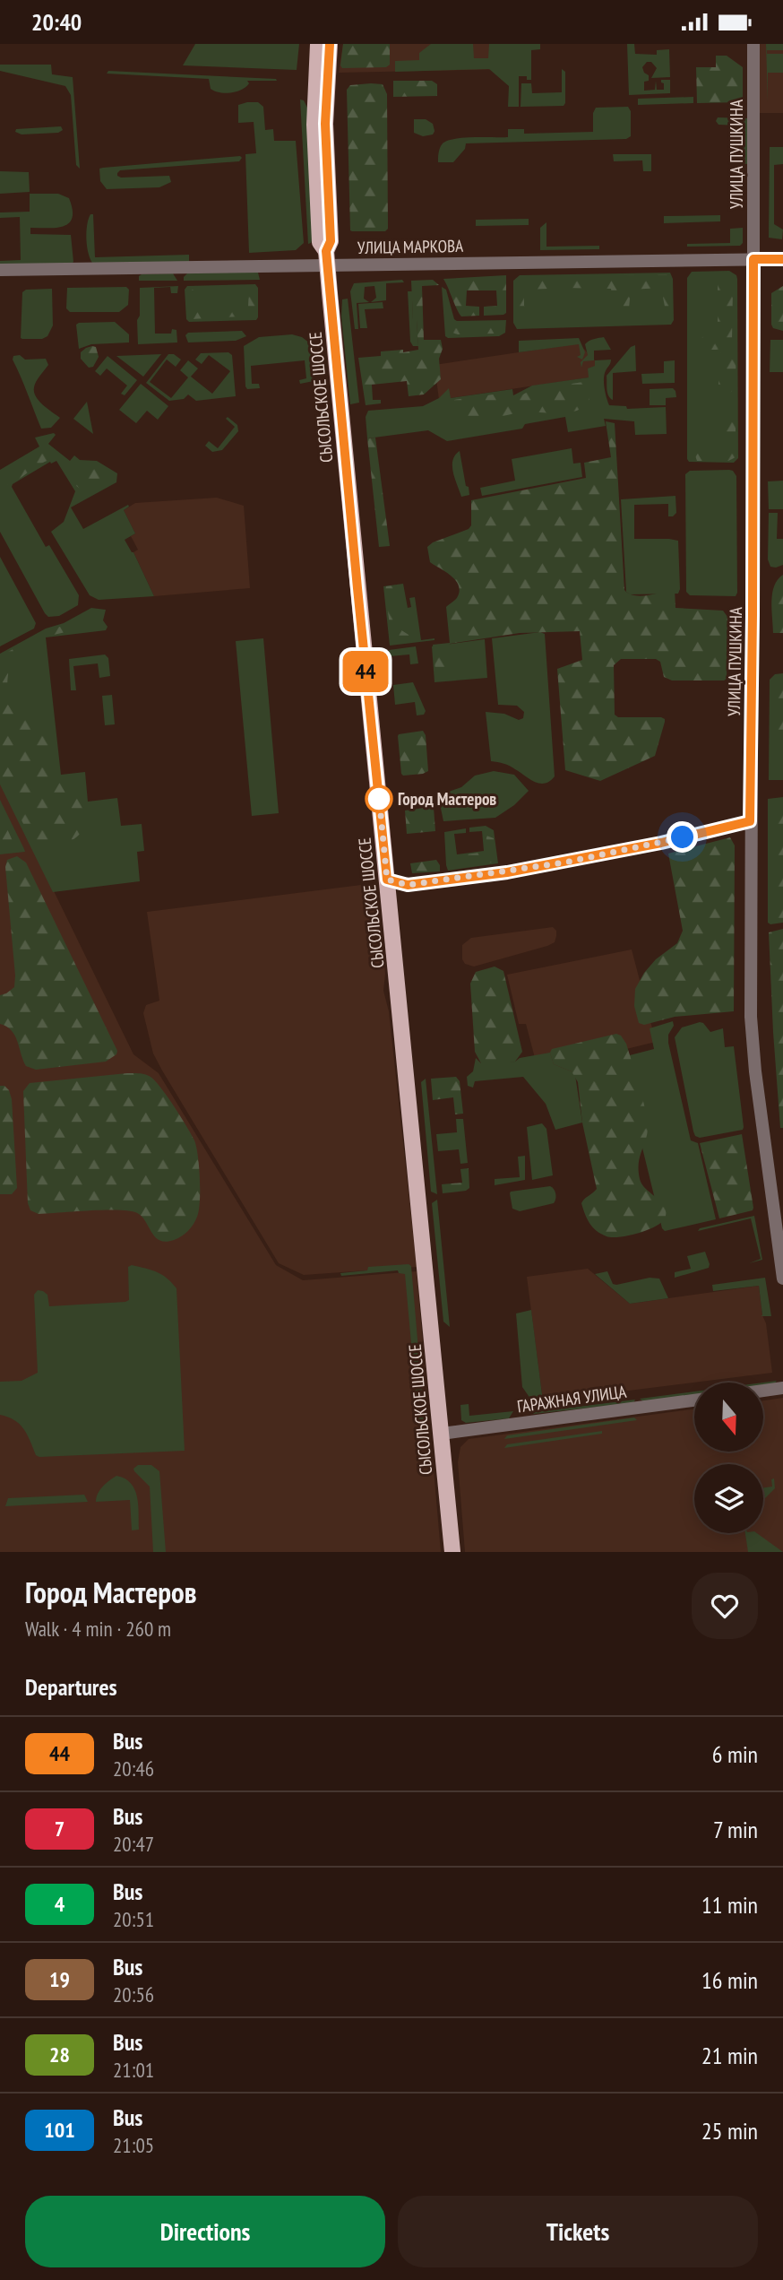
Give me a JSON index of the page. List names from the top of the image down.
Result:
{
  "streets": {
    "main road": ["СЫСОЛЬСКОЕ ШОССЕ"],
    "street": ["УЛИЦА ПУШКИНА", "УЛИЦА МАРКОВА", "ГАРАЖНАЯ УЛИЦА"]
  },
  "crossings": [
    ["УЛИЦА ПУШКИНА", "УЛИЦА МАРКОВА"],
    ["УЛИЦА МАРКОВА", "СЫСОЛЬСКОЕ ШОССЕ"],
    ["СЫСОЛЬСКОЕ ШОССЕ", "ГАРАЖНАЯ УЛИЦА"]
  ],
  "places": ["Город Мастеров"],
  "lines": ["bus line 44"],
  "north": "bottom",
  "page": {
    "status": "20:40",
    "on_map": "44",
    "heading": [
      ["Город Мастеров", "Walk · 4 min · 260 m"],
      "Departures"
    ],
    "list": [
      {
        "mark": "44",
        "name": "Bus",
        "note": "20:46",
        "value": "6 min"
      },
      {
        "mark": "7",
        "name": "Bus",
        "note": "20:47",
        "value": "7 min"
      },
      {
        "mark": "4",
        "name": "Bus",
        "note": "20:51",
        "value": "11 min"
      },
      {
        "mark": "19",
        "name": "Bus",
        "note": "20:56",
        "value": "16 min"
      },
      {
        "mark": "28",
        "name": "Bus",
        "note": "21:01",
        "value": "21 min"
      },
      {
        "mark": "101",
        "name": "Bus",
        "note": "21:05",
        "value": "25 min"
      }
    ],
    "buttons": ["Directions", "Tickets"]
  }
}
